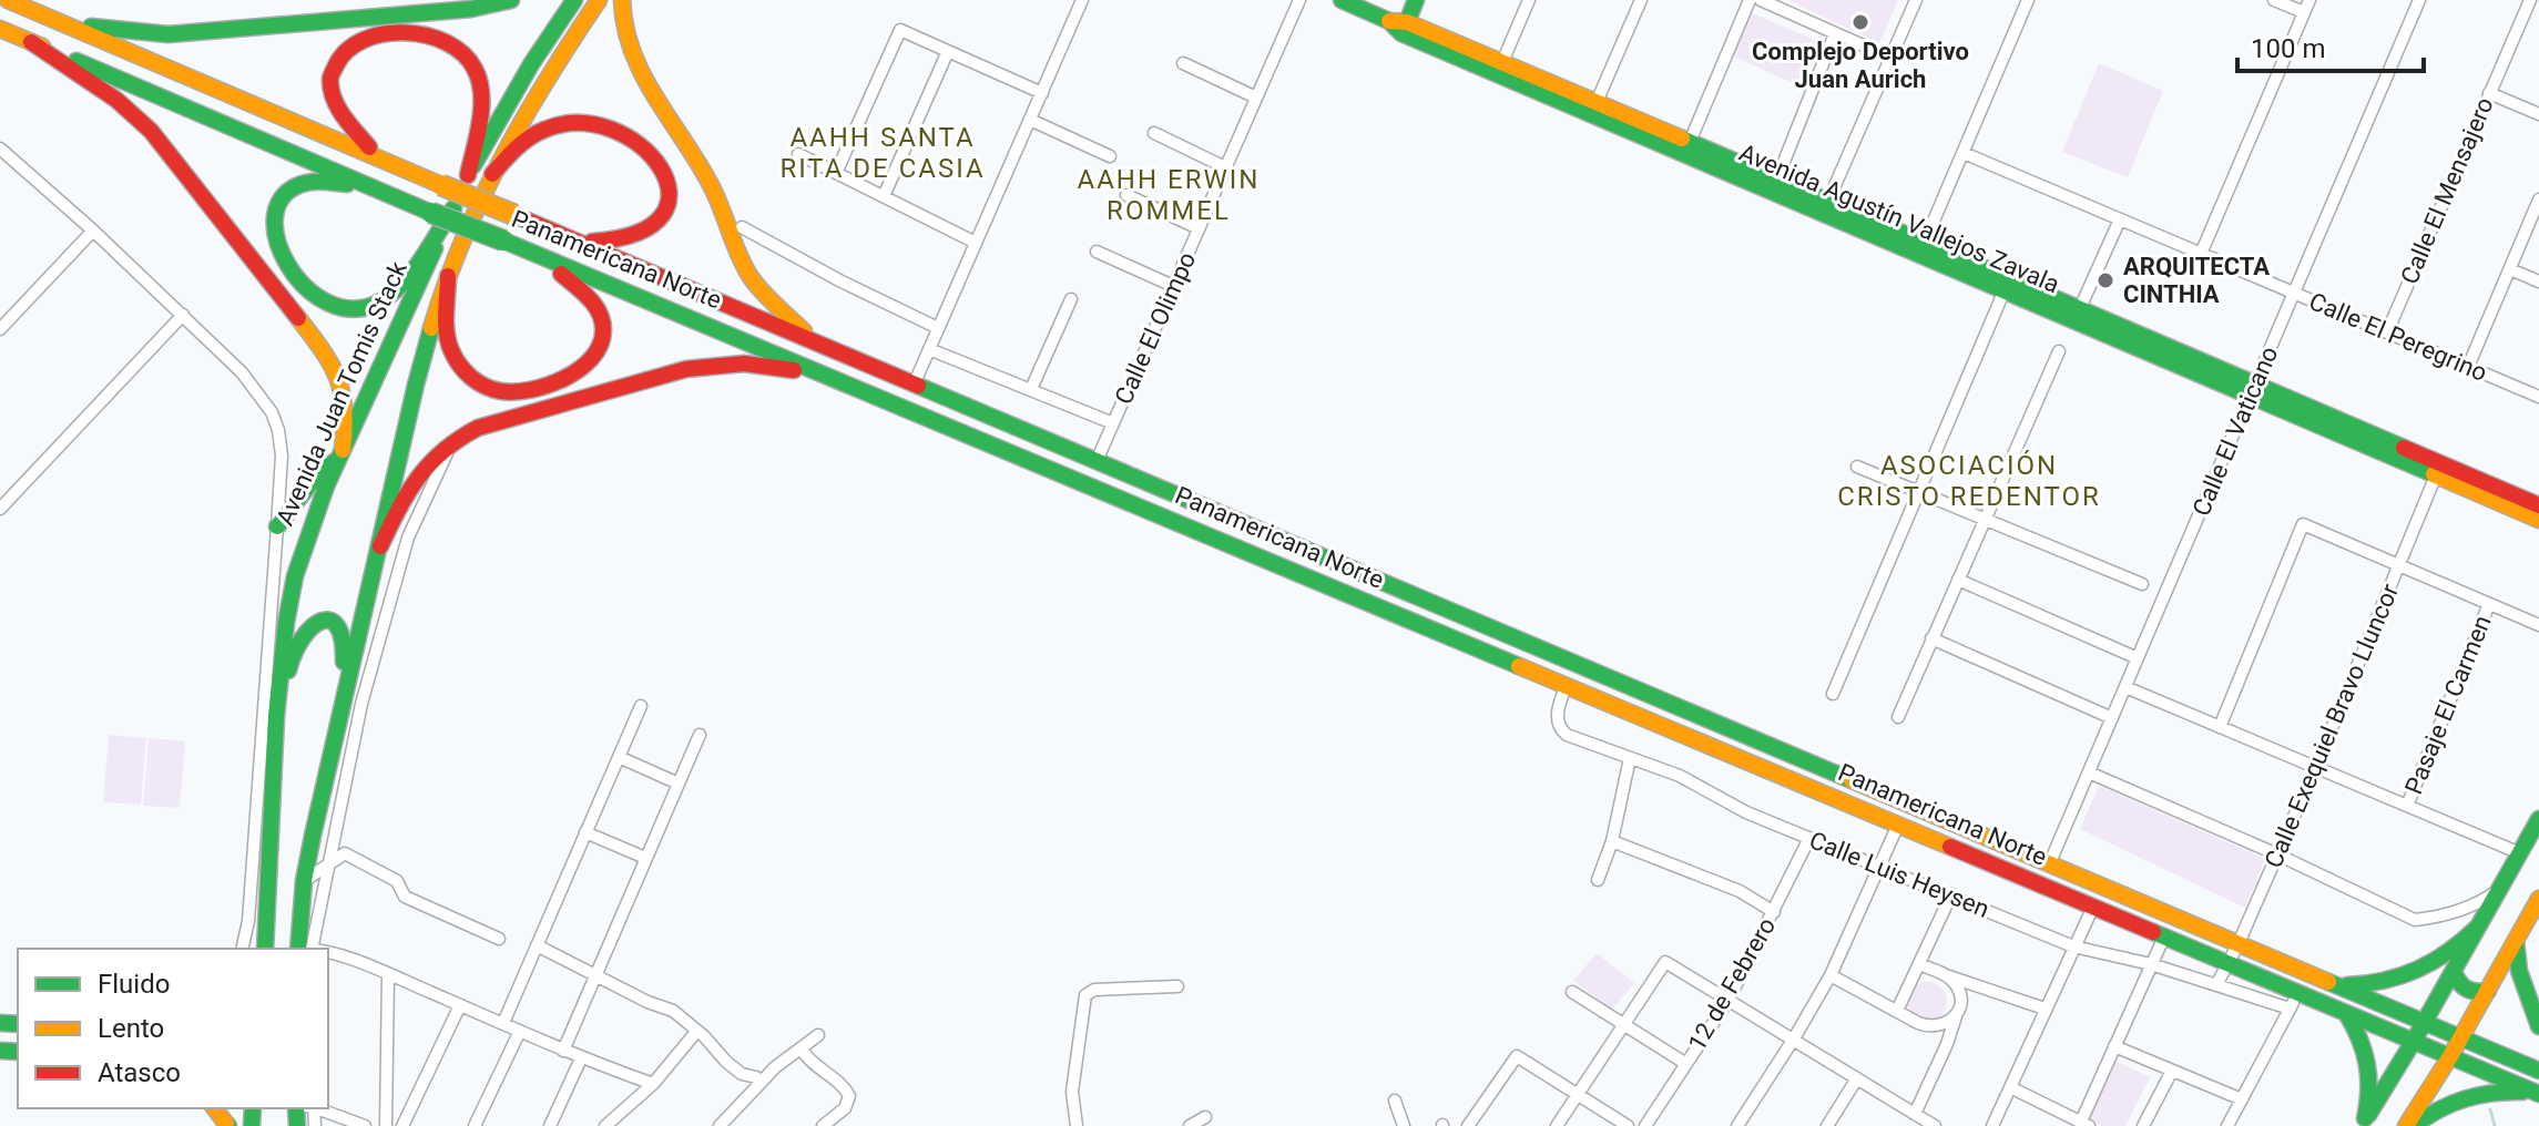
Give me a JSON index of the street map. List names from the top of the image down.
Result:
{
  "streets": {
    "main road": ["Avenida Agustín Vallejos Zavala", "Panamericana Norte", "Avenida Juan Tomis Stack"],
    "street": [
      "Calle El Mensajero",
      "Calle El Olimpo",
      "Calle El Peregrino",
      "Calle El Vaticano",
      "Pasaje El Carmen",
      "Calle Exequiel Bravo Lluncor",
      "Calle Luis Heysen",
      "12 de Febrero"
    ]
  },
  "crossings": [
    ["Calle El Mensajero", "Calle El Peregrino"],
    ["Avenida Agustín Vallejos Zavala", "Calle El Vaticano"],
    ["Avenida Agustín Vallejos Zavala", "Calle Exequiel Bravo Lluncor"],
    ["Panamericana Norte", "Calle El Olimpo"],
    ["Panamericana Norte", "Calle El Vaticano"],
    ["Panamericana Norte", "Calle Exequiel Bravo Lluncor"],
    ["Panamericana Norte", "Calle Luis Heysen"],
    ["Calle El Peregrino", "Calle El Vaticano"],
    ["Calle Exequiel Bravo Lluncor", "Calle Luis Heysen"],
    ["Calle Luis Heysen", "12 de Febrero"]
  ],
  "districts": ["AAHH SANTA RITA DE CASIA", "AAHH ERWIN ROMMEL", "ASOCIACIÓN CRISTO REDENTOR"],
  "places": ["Complejo Deportivo Juan Aurich", "ARQUITECTA CINTHIA"],
  "legend": ["Fluido", "Lento", "Atasco"],
  "scale_bar": "100 m"
}
